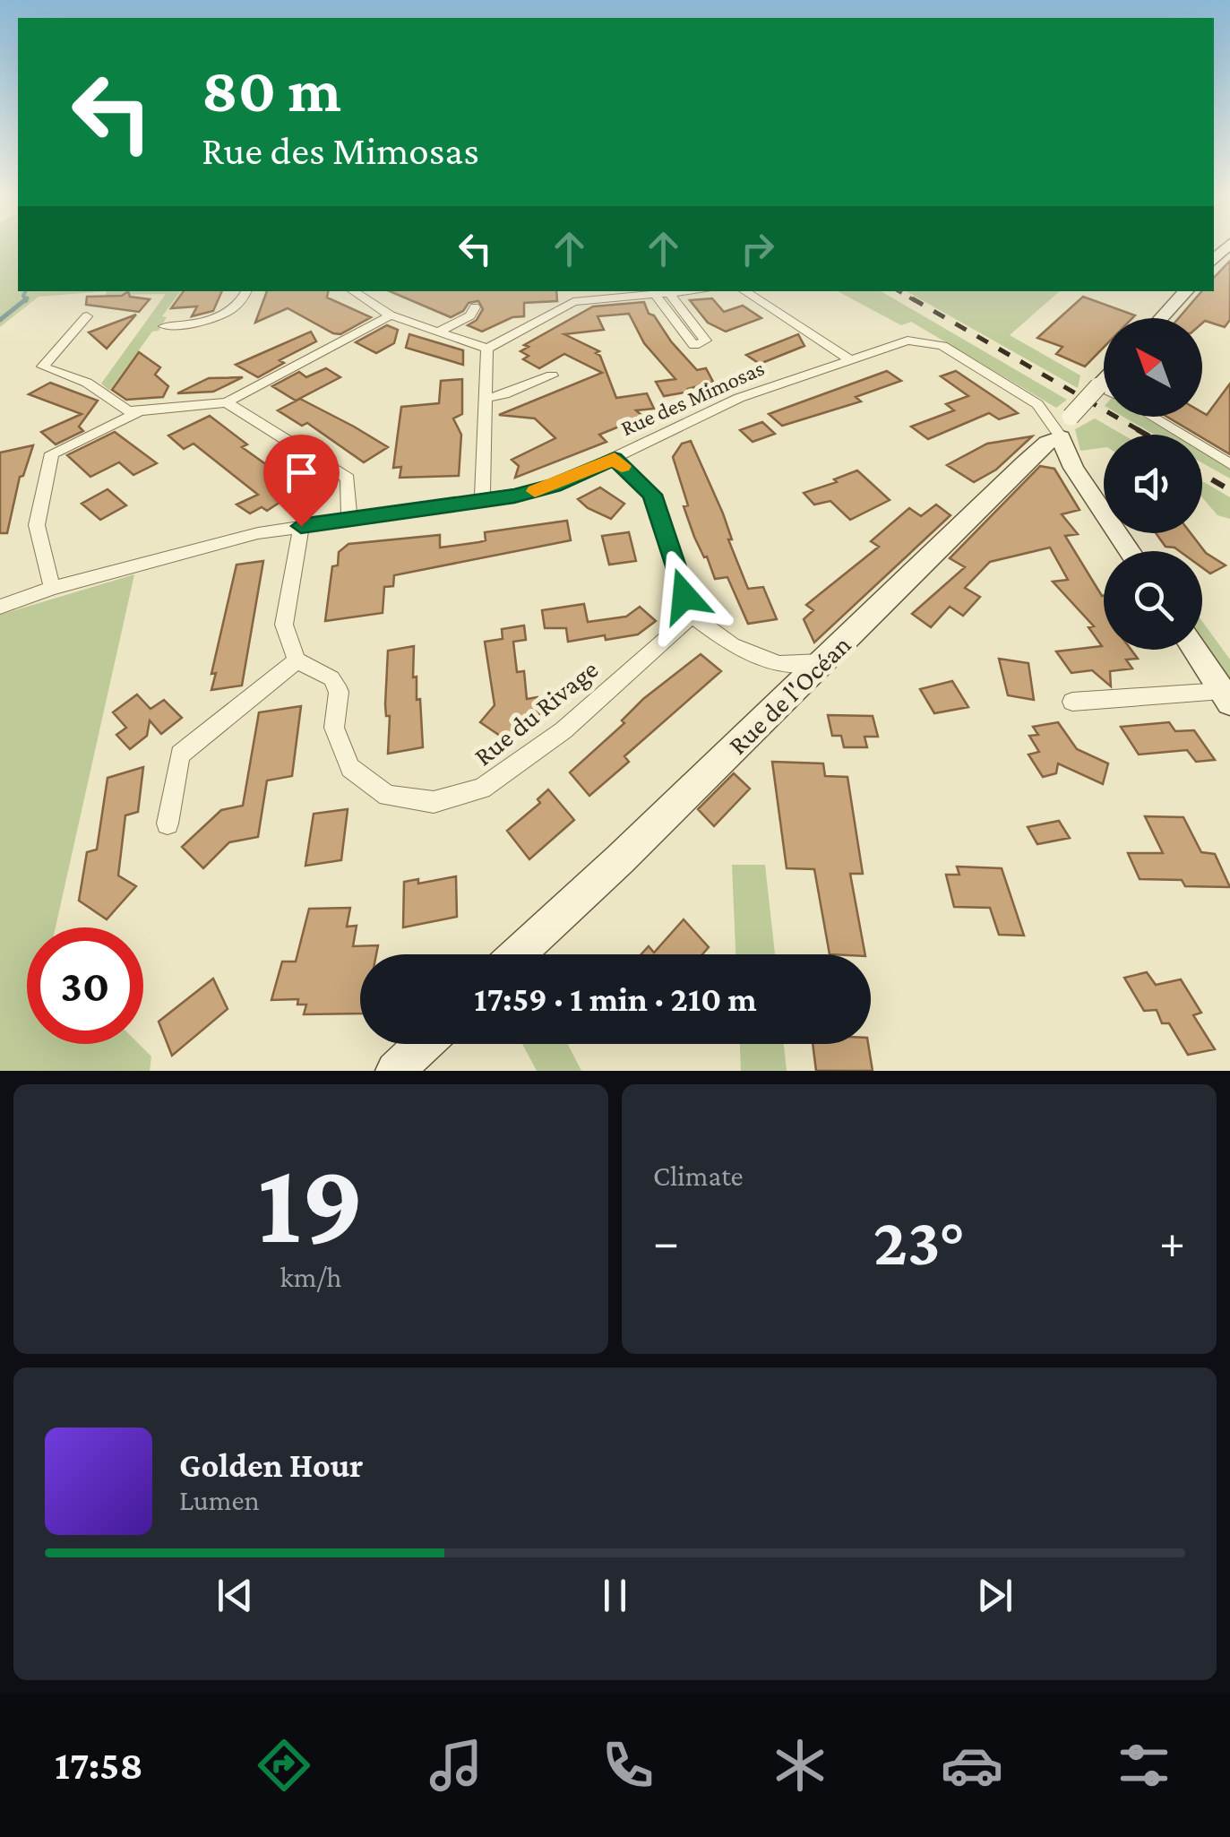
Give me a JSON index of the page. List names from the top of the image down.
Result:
{
  "streets": {
    "main road": ["Rue de l'Océan"],
    "street": ["Rue des Mimosas", "Rue du Rivage"]
  },
  "crossings": [
    ["Rue des Mimosas", "Rue de l'Océan"]
  ],
  "north": "top left",
  "page": {
    "turn": ["80 m", "Rue des Mimosas"],
    "limit": "30",
    "trip": "17:59 · 1 min · 210 m",
    "tile": [
      ["19", "km/h"],
      "Climate"
    ],
    "heat": ["−", "23°", "+"],
    "song": ["Golden Hour", "Lumen"],
    "tabs": "17:58"
  }
}
